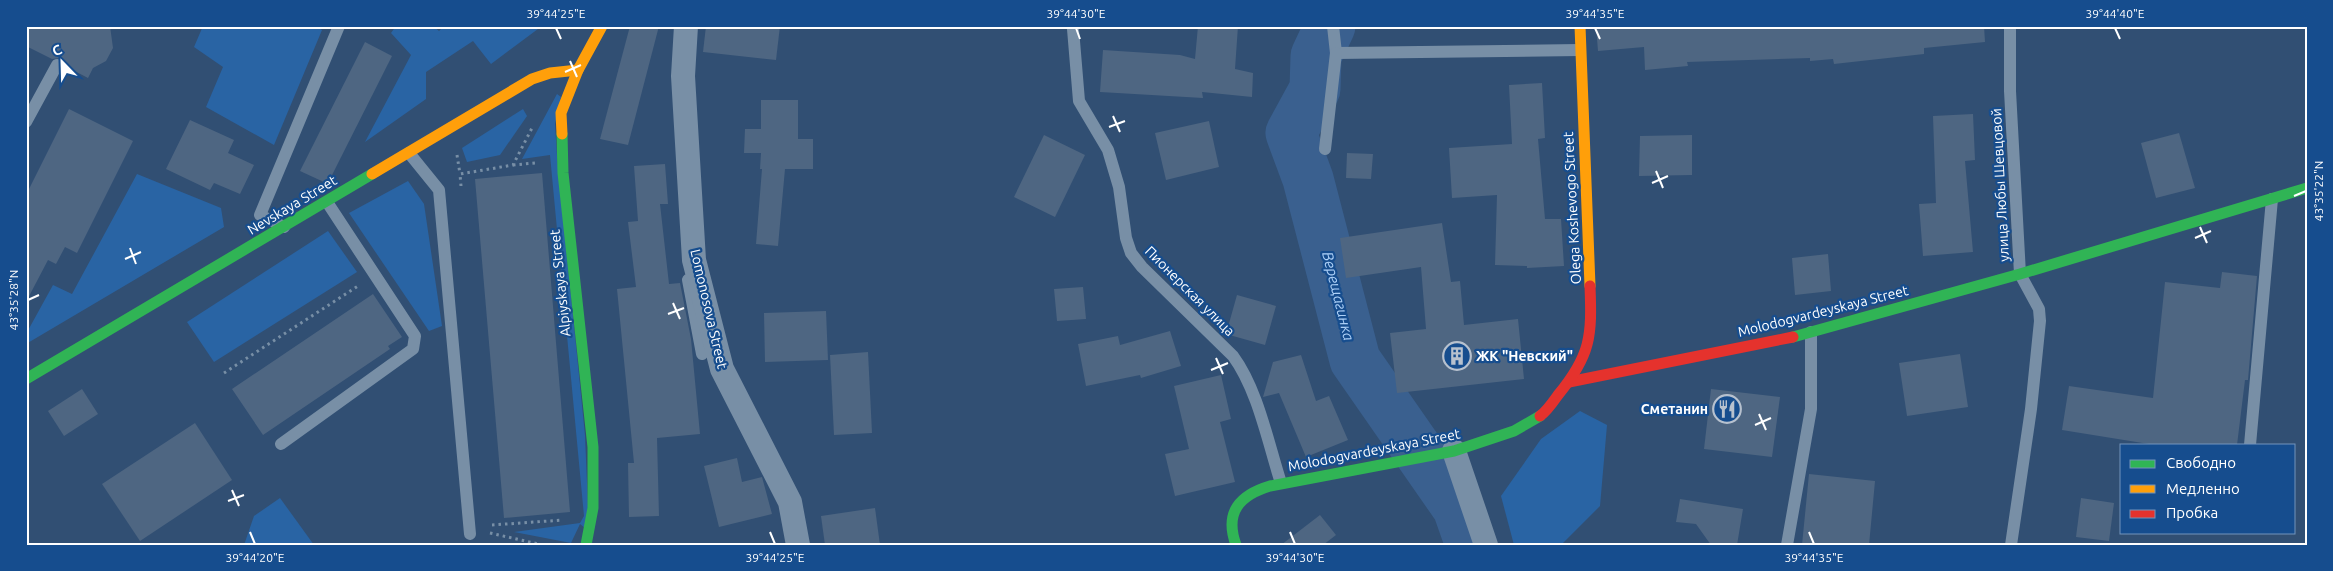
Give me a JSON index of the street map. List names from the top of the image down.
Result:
{
  "streets": {
    "street": [
      "Nevskaya Street",
      "Olega Koshevogo Street",
      "Alpiyskaya Street",
      "Lomonosova Street",
      "Molodogvardeyskaya Street"
    ],
    "lane": ["улица Любы Шевцовой", "Пионерская улица"]
  },
  "crossings": [
    ["улица Любы Шевцовой", "Molodogvardeyskaya Street"],
    ["Nevskaya Street", "Alpiyskaya Street"],
    ["Olega Koshevogo Street", "Molodogvardeyskaya Street"],
    ["Пионерская улица", "Molodogvardeyskaya Street"]
  ],
  "water": ["Верещагинка"],
  "places": {
    "building": ["ЖК \"Невский\""],
    "restaurant": ["Сметанин"]
  },
  "legend": ["Свободно", "Медленно", "Пробка"],
  "north": "top left",
  "coordinates": [
    "39°44'25\"E",
    "39°44'30\"E",
    "39°44'35\"E",
    "39°44'40\"E",
    "43°35'22\"N",
    "43°35'28\"N",
    "39°44'20\"E"
  ]
}
